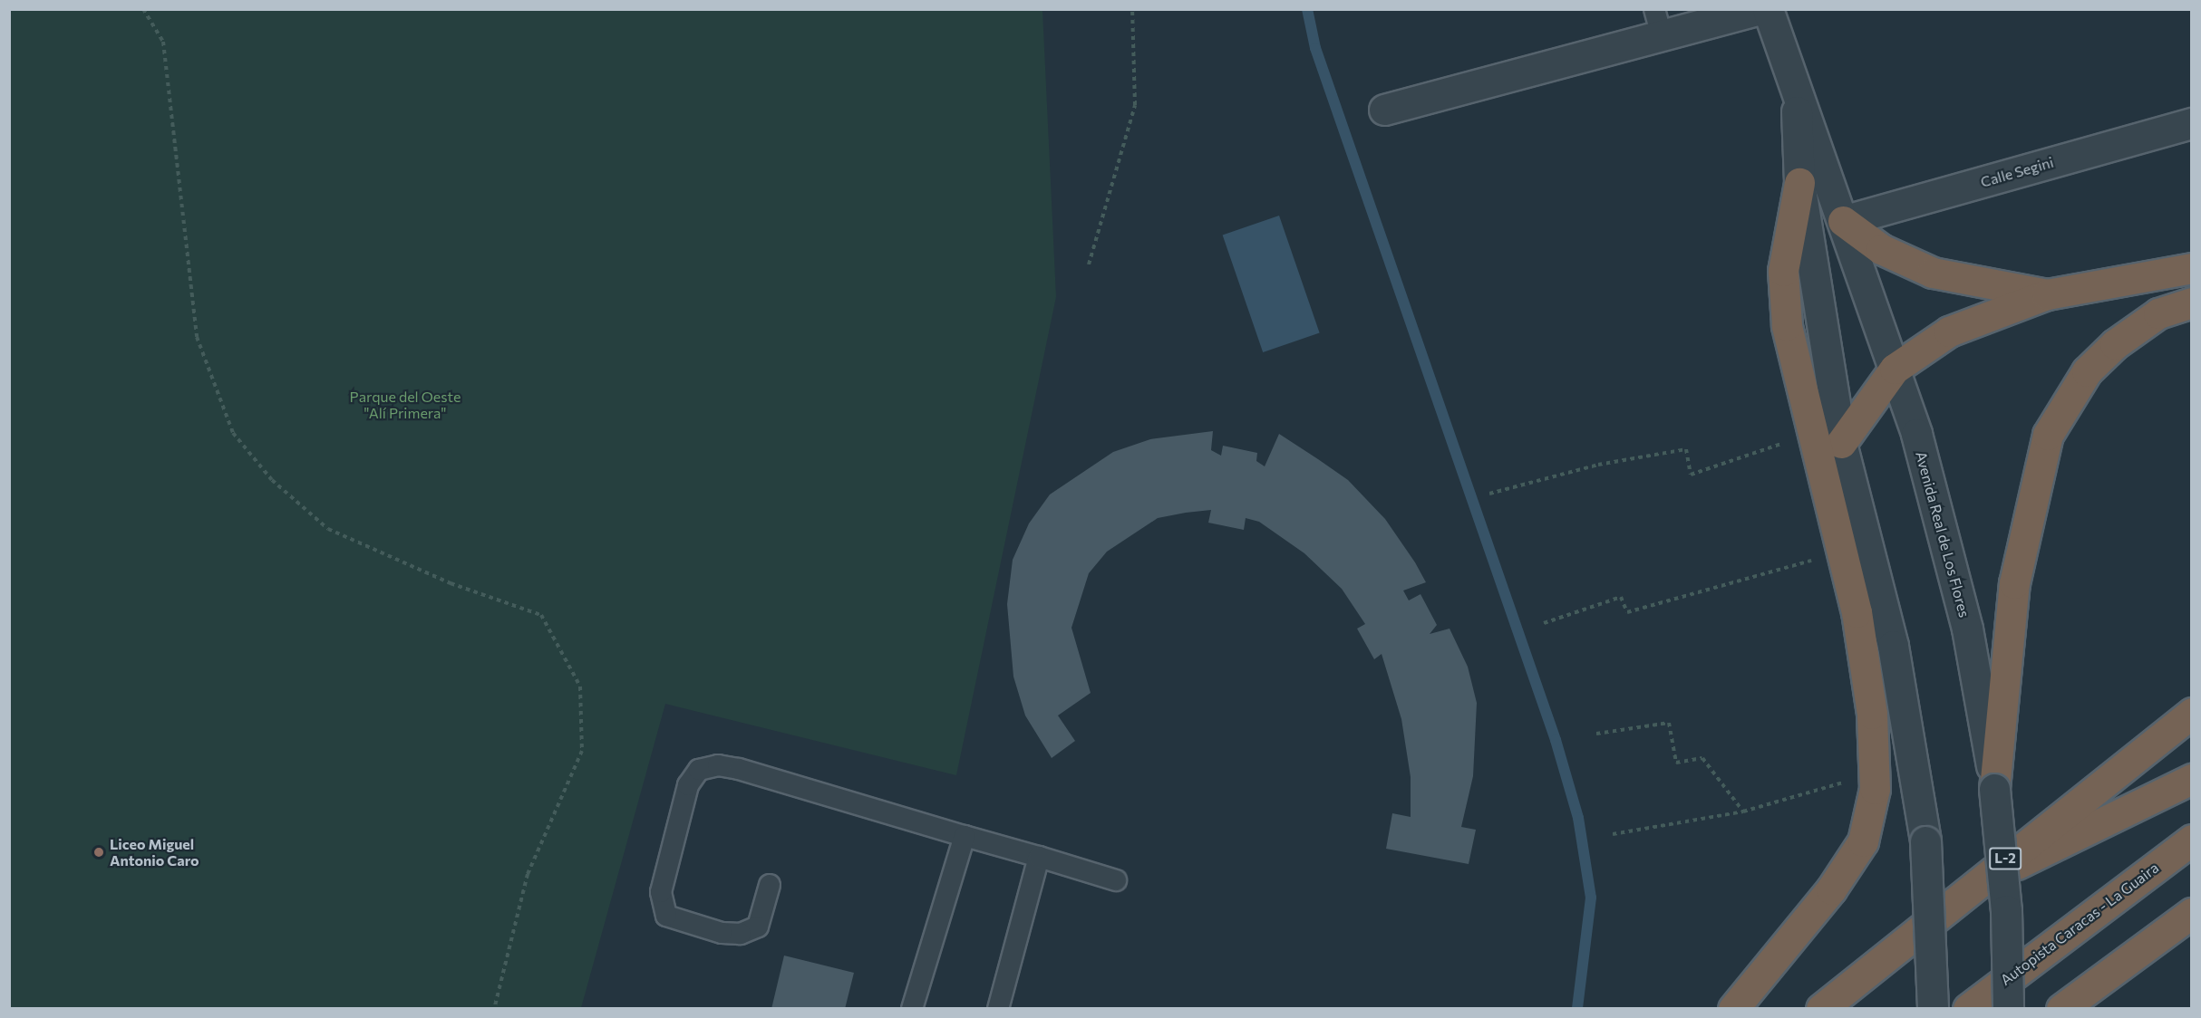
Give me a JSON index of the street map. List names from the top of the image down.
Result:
{
  "streets": {
    "highway": ["L-2", "Autopista Caracas - La Guaira"],
    "street": ["Calle Segini", "Avenida Real de Los Flores"]
  },
  "crossings": [
    ["Calle Segini", "Avenida Real de Los Flores"]
  ],
  "parks": ["Parque del Oeste \"Alí Primera\""],
  "places": ["Liceo Miguel Antonio Caro"]
}
